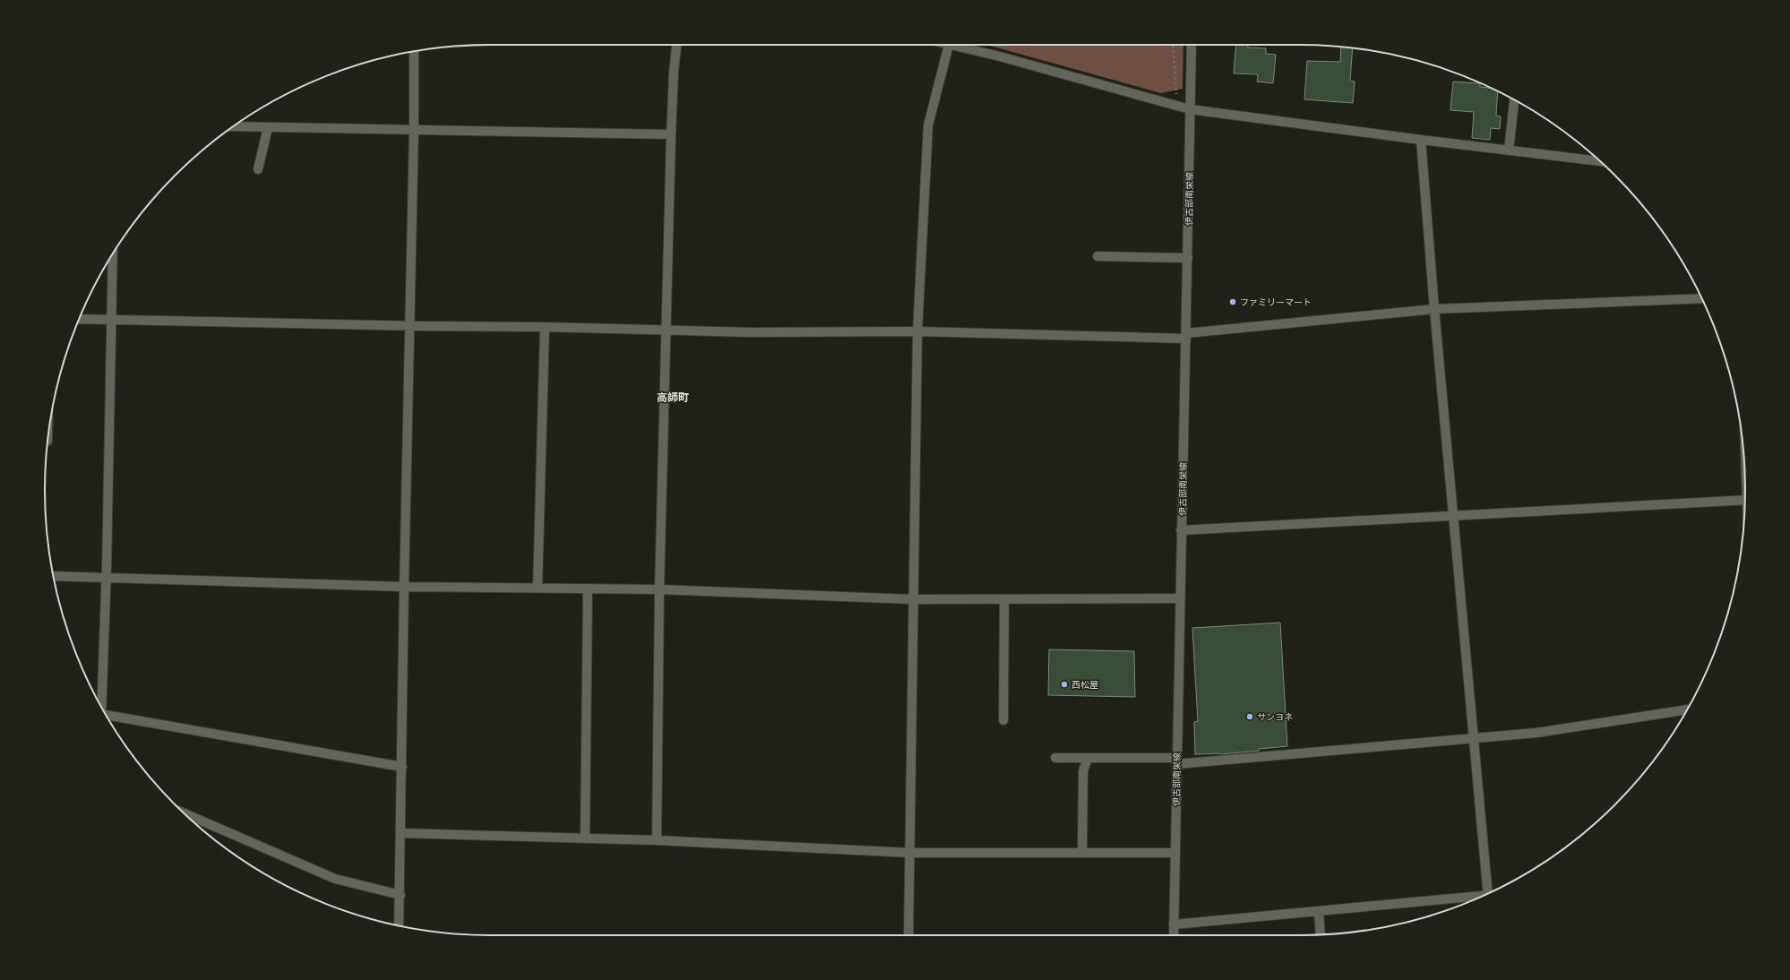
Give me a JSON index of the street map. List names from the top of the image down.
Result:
{
  "streets": {
    "street": ["伊古部南栄線"]
  },
  "districts": ["高師町"],
  "places": ["ファミリーマート", "西松屋", "サンヨネ"]
}
